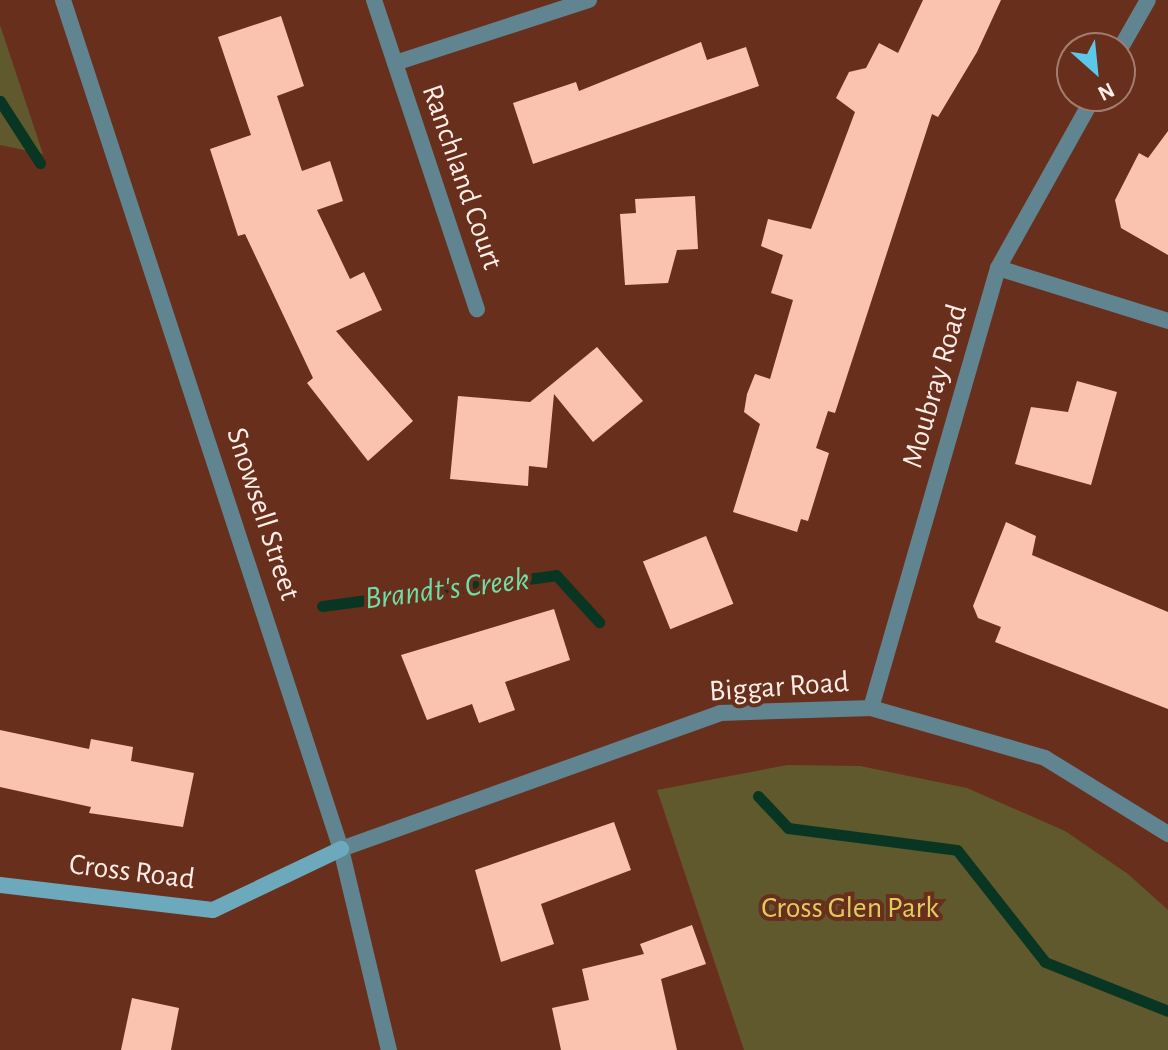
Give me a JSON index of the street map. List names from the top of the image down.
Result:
{
  "streets": {
    "street": [
      "Ranchland Court",
      "Moubray Road",
      "Snowsell Street",
      "Biggar Road",
      "Cross Road"
    ]
  },
  "crossings": [
    ["Moubray Road", "Biggar Road"],
    ["Snowsell Street", "Biggar Road"],
    ["Snowsell Street", "Cross Road"],
    ["Biggar Road", "Cross Road"]
  ],
  "water": ["Brandt's Creek"],
  "parks": ["Cross Glen Park"],
  "north": "bottom right"
}
